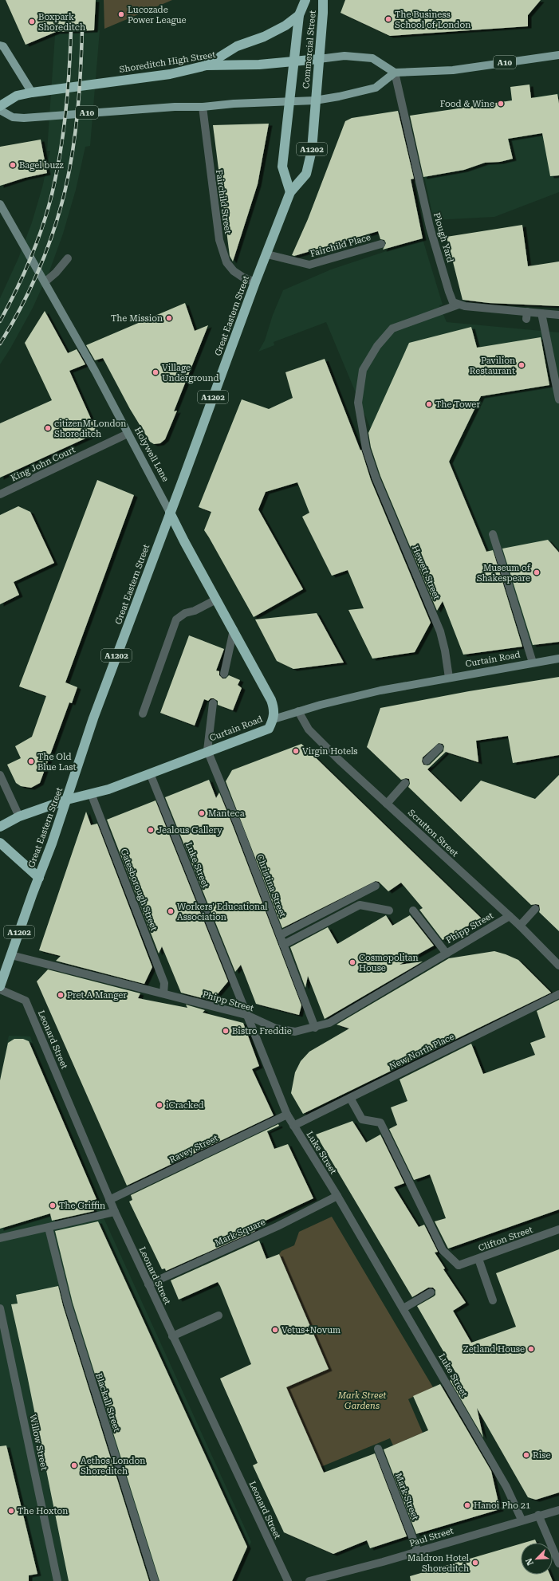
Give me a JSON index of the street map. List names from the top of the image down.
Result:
{
  "streets": {
    "highway": [
      "Commercial Street",
      "Shoreditch High Street",
      "A1202",
      "Great Eastern Street",
      "Holywell Lane",
      "Curtain Road"
    ],
    "main road": ["A10"],
    "street": [
      "Fairchild Street",
      "Plough Yard",
      "Fairchild Place",
      "King John Court",
      "Hewett Street",
      "Scrutton Street",
      "Luke Street",
      "Christina Street",
      "Gatesborough Street",
      "Phipp Street",
      "Leonard Street",
      "New North Place",
      "Ravey Street",
      "Mark Square",
      "Clifton Street",
      "Blackall Street",
      "Willow Street",
      "Mark Street",
      "Paul Street"
    ]
  },
  "crossings": [
    ["Commercial Street", "Shoreditch High Street"],
    ["Commercial Street", "A10"],
    ["Commercial Street", "A1202"],
    ["Commercial Street", "Great Eastern Street"],
    ["Shoreditch High Street", "A10"],
    ["Shoreditch High Street", "A1202"],
    ["Shoreditch High Street", "Plough Yard"],
    ["A10", "A1202"],
    ["A10", "Fairchild Street"],
    ["A10", "Plough Yard"],
    ["A10", "Great Eastern Street"],
    ["A1202", "Great Eastern Street"],
    ["Fairchild Street", "Great Eastern Street"],
    ["Plough Yard", "Hewett Street"],
    ["Fairchild Place", "Great Eastern Street"],
    ["Great Eastern Street", "Holywell Lane"],
    ["Great Eastern Street", "Curtain Road"],
    ["Great Eastern Street", "Phipp Street"],
    ["Holywell Lane", "King John Court"],
    ["Holywell Lane", "Curtain Road"],
    ["Hewett Street", "Curtain Road"],
    ["Curtain Road", "Scrutton Street"],
    ["Curtain Road", "Luke Street"],
    ["Curtain Road", "Christina Street"],
    ["Curtain Road", "Gatesborough Street"],
    ["Scrutton Street", "Phipp Street"],
    ["Luke Street", "Phipp Street"],
    ["Luke Street", "New North Place"],
    ["Luke Street", "Ravey Street"],
    ["Luke Street", "Mark Square"],
    ["Luke Street", "Paul Street"],
    ["Christina Street", "Phipp Street"],
    ["Gatesborough Street", "Phipp Street"],
    ["Leonard Street", "Ravey Street"],
    ["Leonard Street", "Mark Square"],
    ["New North Place", "Clifton Street"],
    ["Mark Street", "Paul Street"]
  ],
  "parks": ["Mark Street Gardens"],
  "places": [
    "Lucozade Power League",
    "The Business School of London",
    "Boxpark Shoreditch",
    "Food & Wine",
    "Bagel buzz",
    "The Mission",
    "Pavilion Restaurant",
    "Village Underground",
    "The Tower",
    "citizenM London Shoreditch",
    "Museum of Shakespeare",
    "Virgin Hotels",
    "The Old Blue Last",
    "Manteca",
    "Jealous Gallery",
    "Workers' Educational Association",
    "Cosmopolitan House",
    "Pret A Manger",
    "Bistro Freddie",
    "iCracked",
    "The Griffin",
    "Vetus+Novum",
    "Zetland House",
    "Rise",
    "Aethos London Shoreditch",
    "Hanoi Pho 21",
    "The Hoxton",
    "Maldron Hotel Shoreditch"
  ],
  "north": "bottom left"
}
